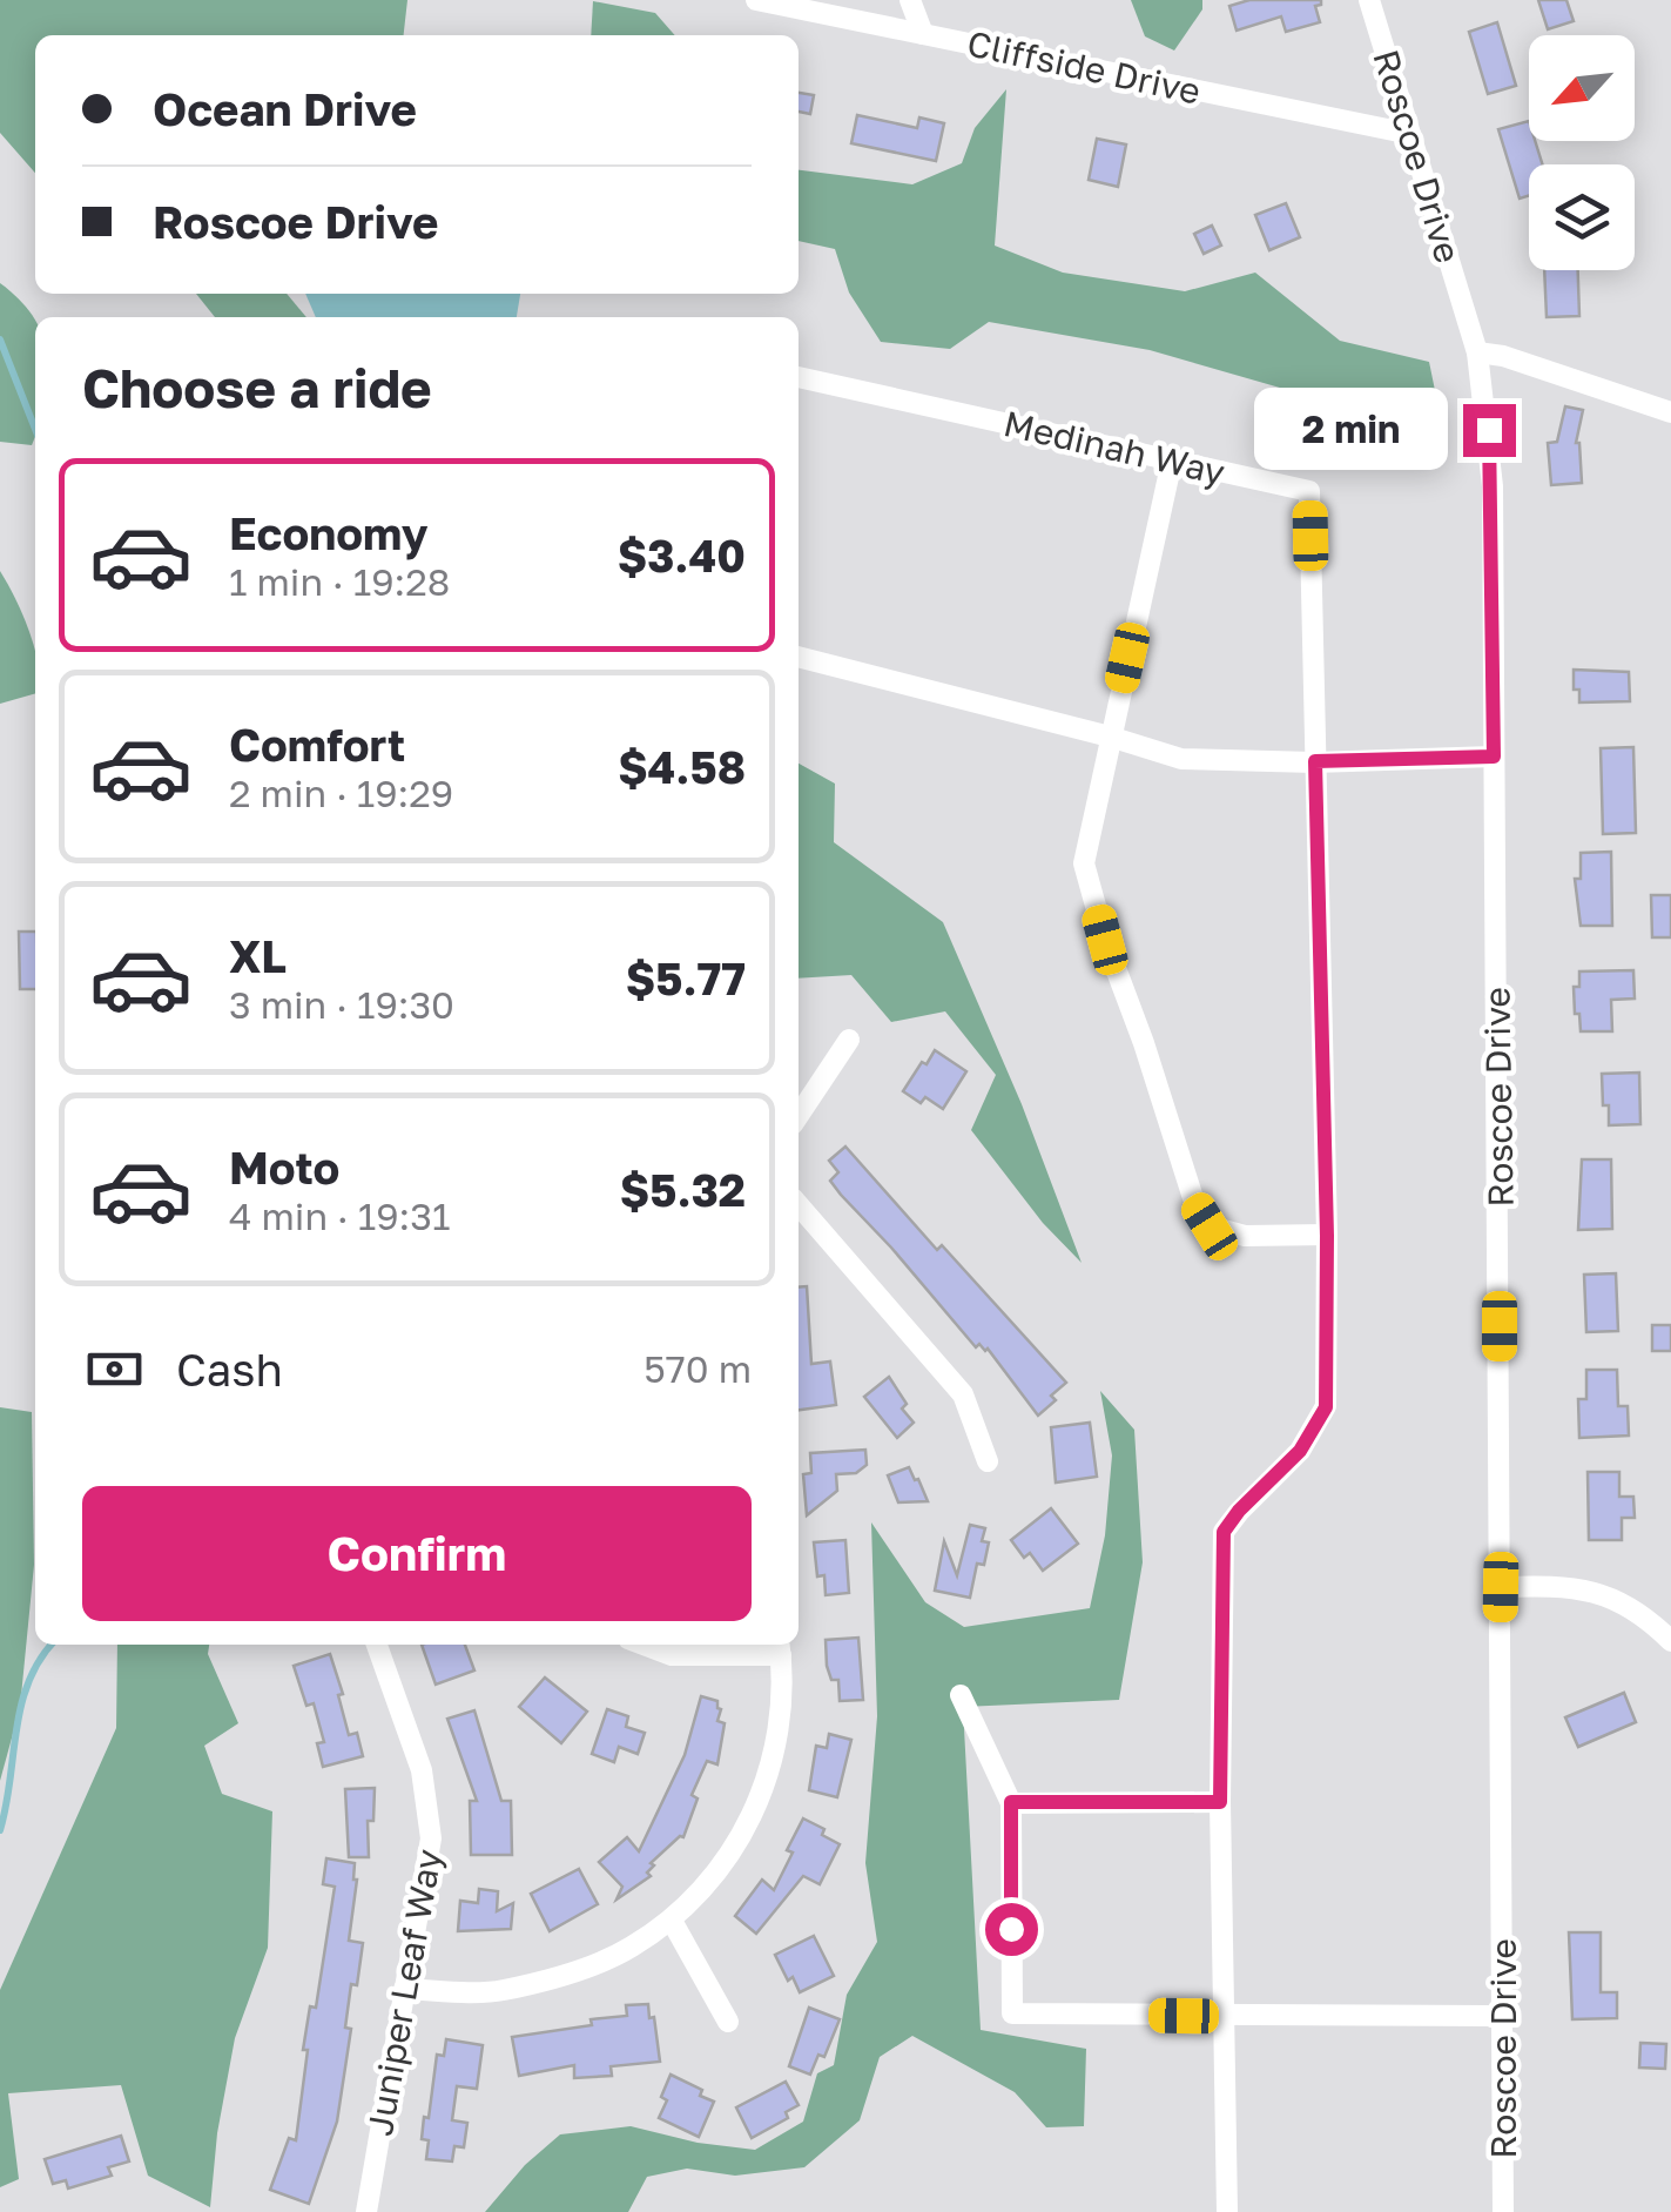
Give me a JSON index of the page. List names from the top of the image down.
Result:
{
  "streets": {
    "street": [
      "Cliffside Drive",
      "Roscoe Drive",
      "Medinah Way",
      "Juniper Leaf Way"
    ]
  },
  "crossings": [
    ["Cliffside Drive", "Roscoe Drive"]
  ],
  "north": "bottom left",
  "page": {
    "banner": ["Ocean Drive", "Roscoe Drive"],
    "heading": "Choose a ride",
    "bubble": "2 min",
    "list": [
      {
        "name": "Economy",
        "note": "1 min · 19:28",
        "value": "$3.40"
      },
      {
        "name": "Comfort",
        "note": "2 min · 19:29",
        "value": "$4.58"
      },
      {
        "name": "XL",
        "note": "3 min · 19:30",
        "value": "$5.77"
      },
      {
        "name": "Moto",
        "note": "4 min · 19:31",
        "value": "$5.32"
      }
    ],
    "pay": ["Cash", "570 m"],
    "buttons": "Confirm"
  }
}
